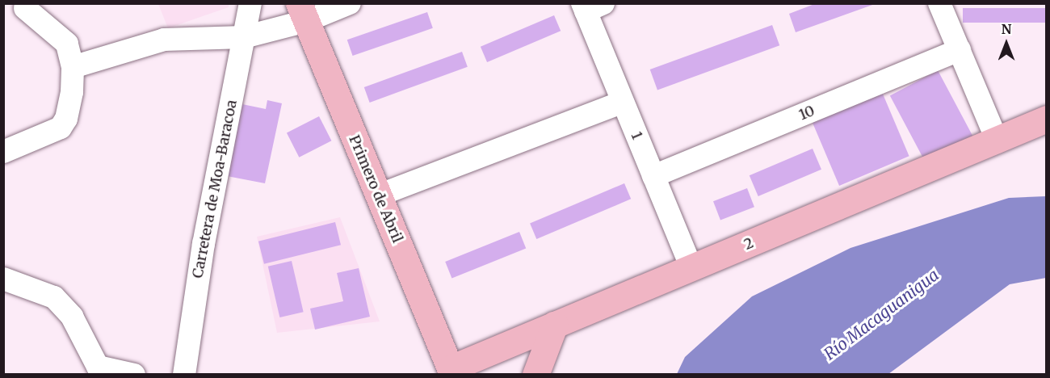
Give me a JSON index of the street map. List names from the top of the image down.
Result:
{
  "streets": {
    "main road": ["Primero de Abril", "2"],
    "street": ["10", "1", "Carretera de Moa-Baracoa"]
  },
  "crossings": [
    ["10", "1"],
    ["1", "2"],
    ["Primero de Abril", "2"]
  ],
  "water": ["Río Macaguanigua"],
  "north": "top"
}
